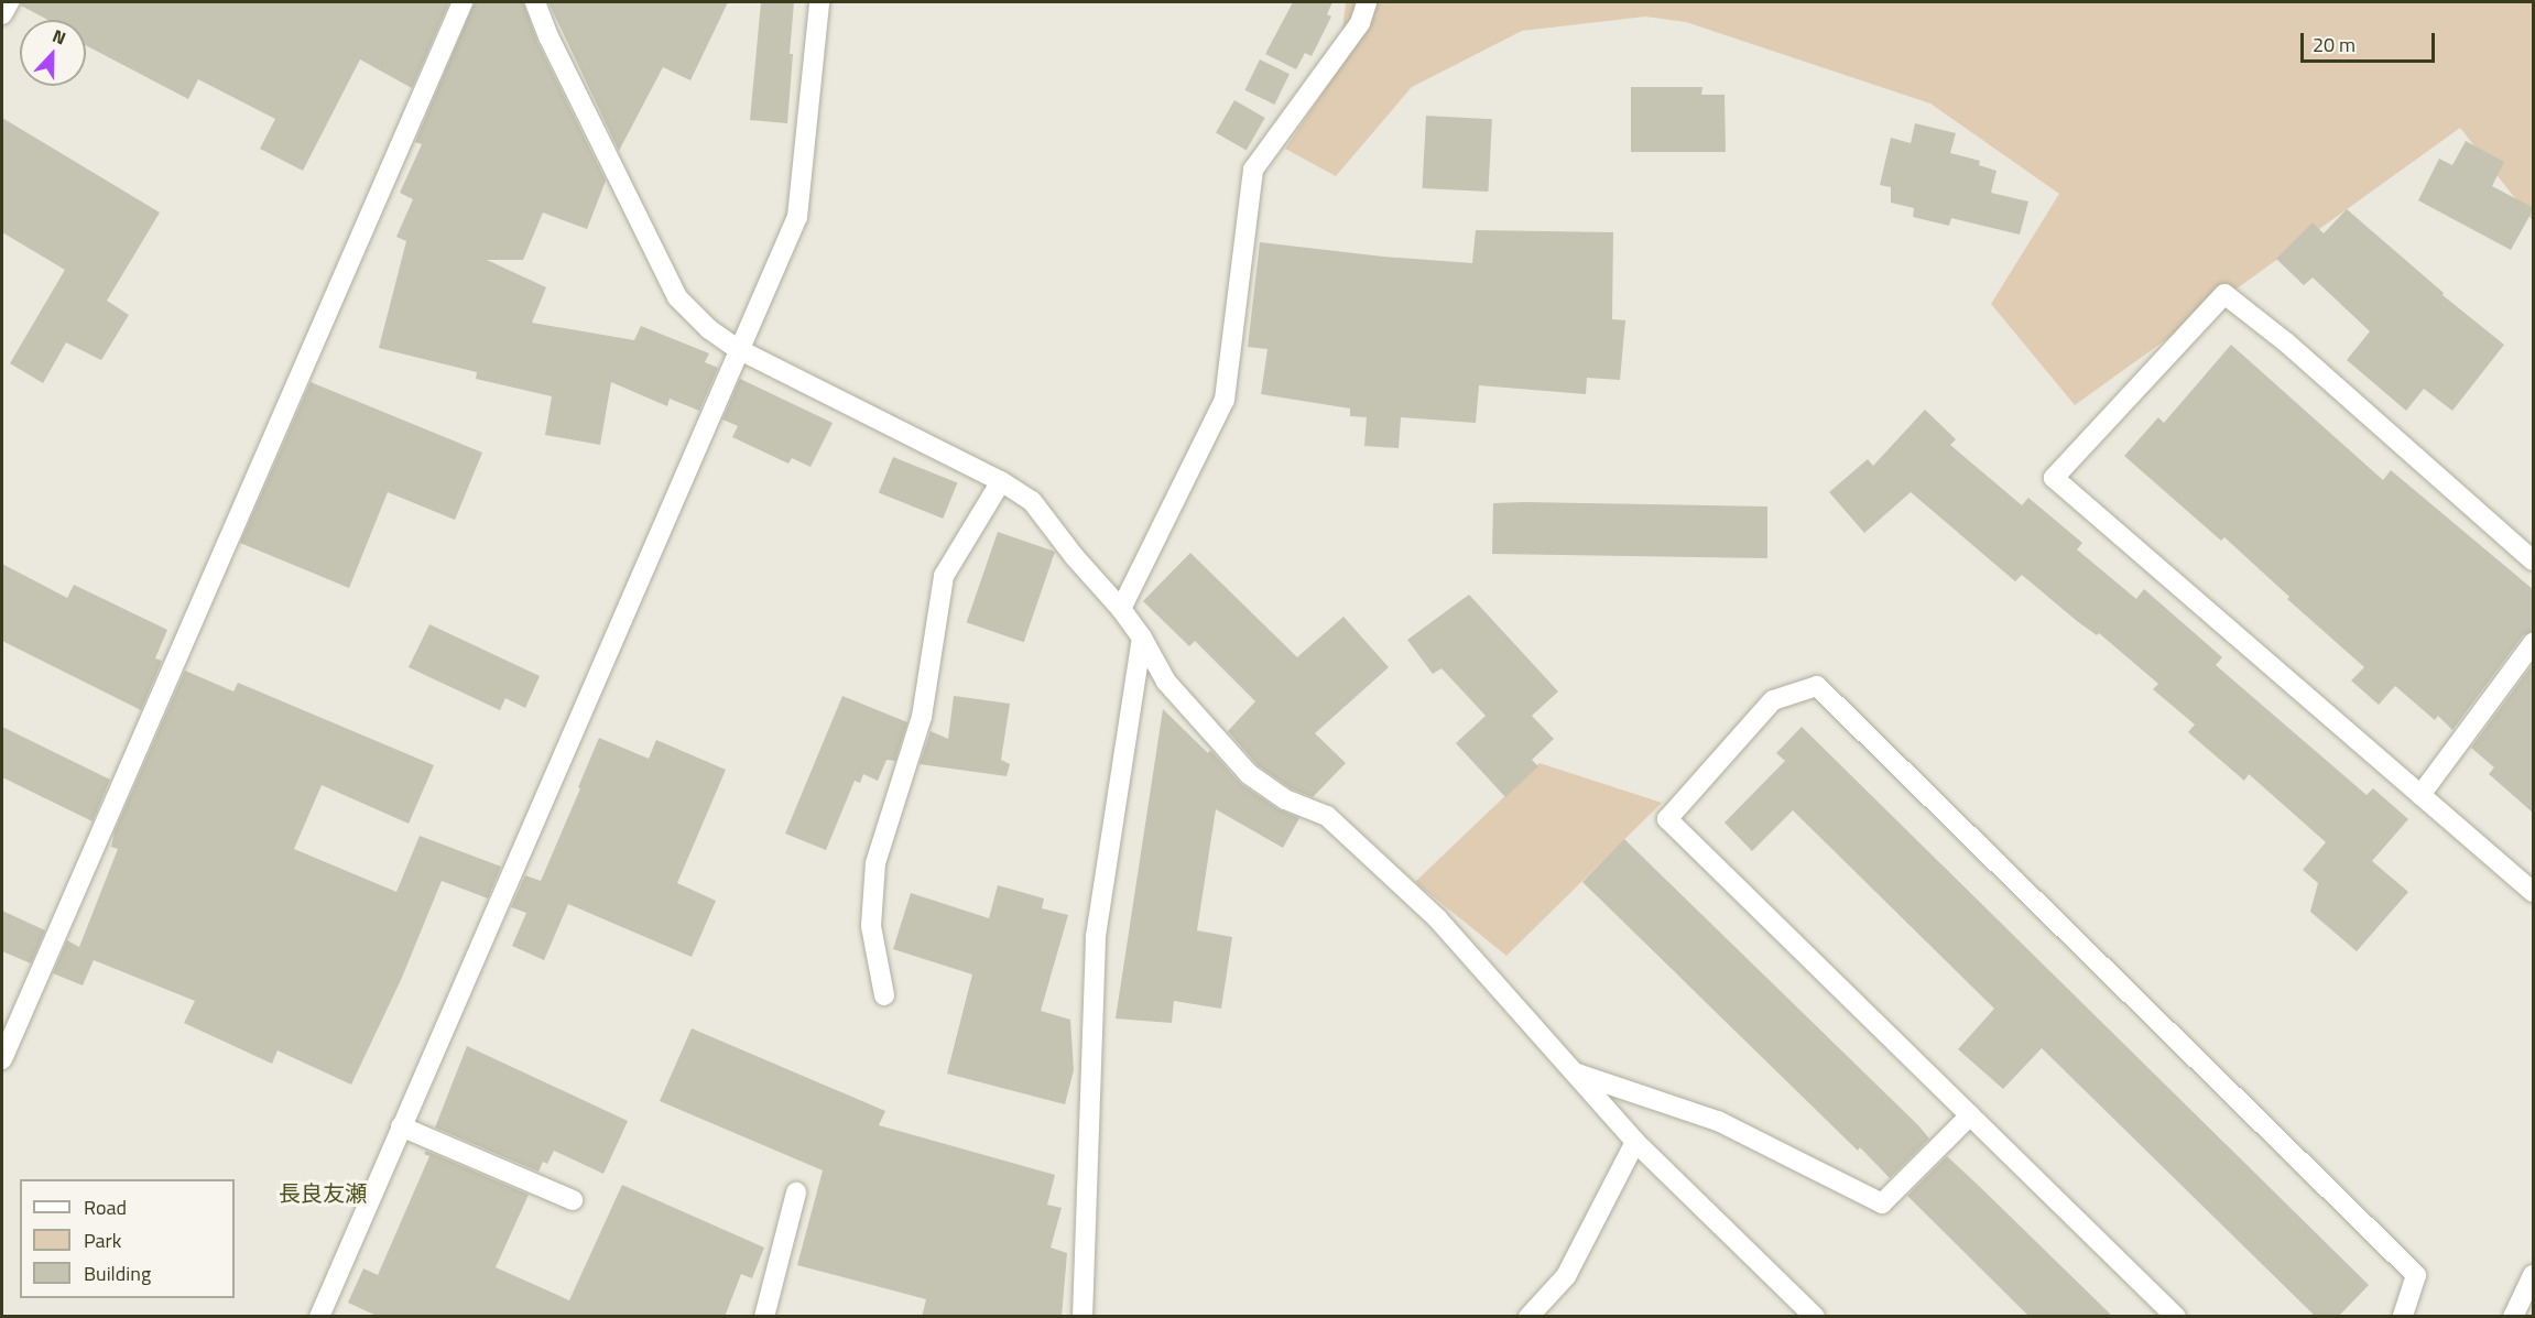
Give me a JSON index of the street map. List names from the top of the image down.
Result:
{
  "districts": ["長良友瀬"],
  "legend": ["Road", "Park", "Building"],
  "scale_bar": "20 m",
  "north": "top"
}
